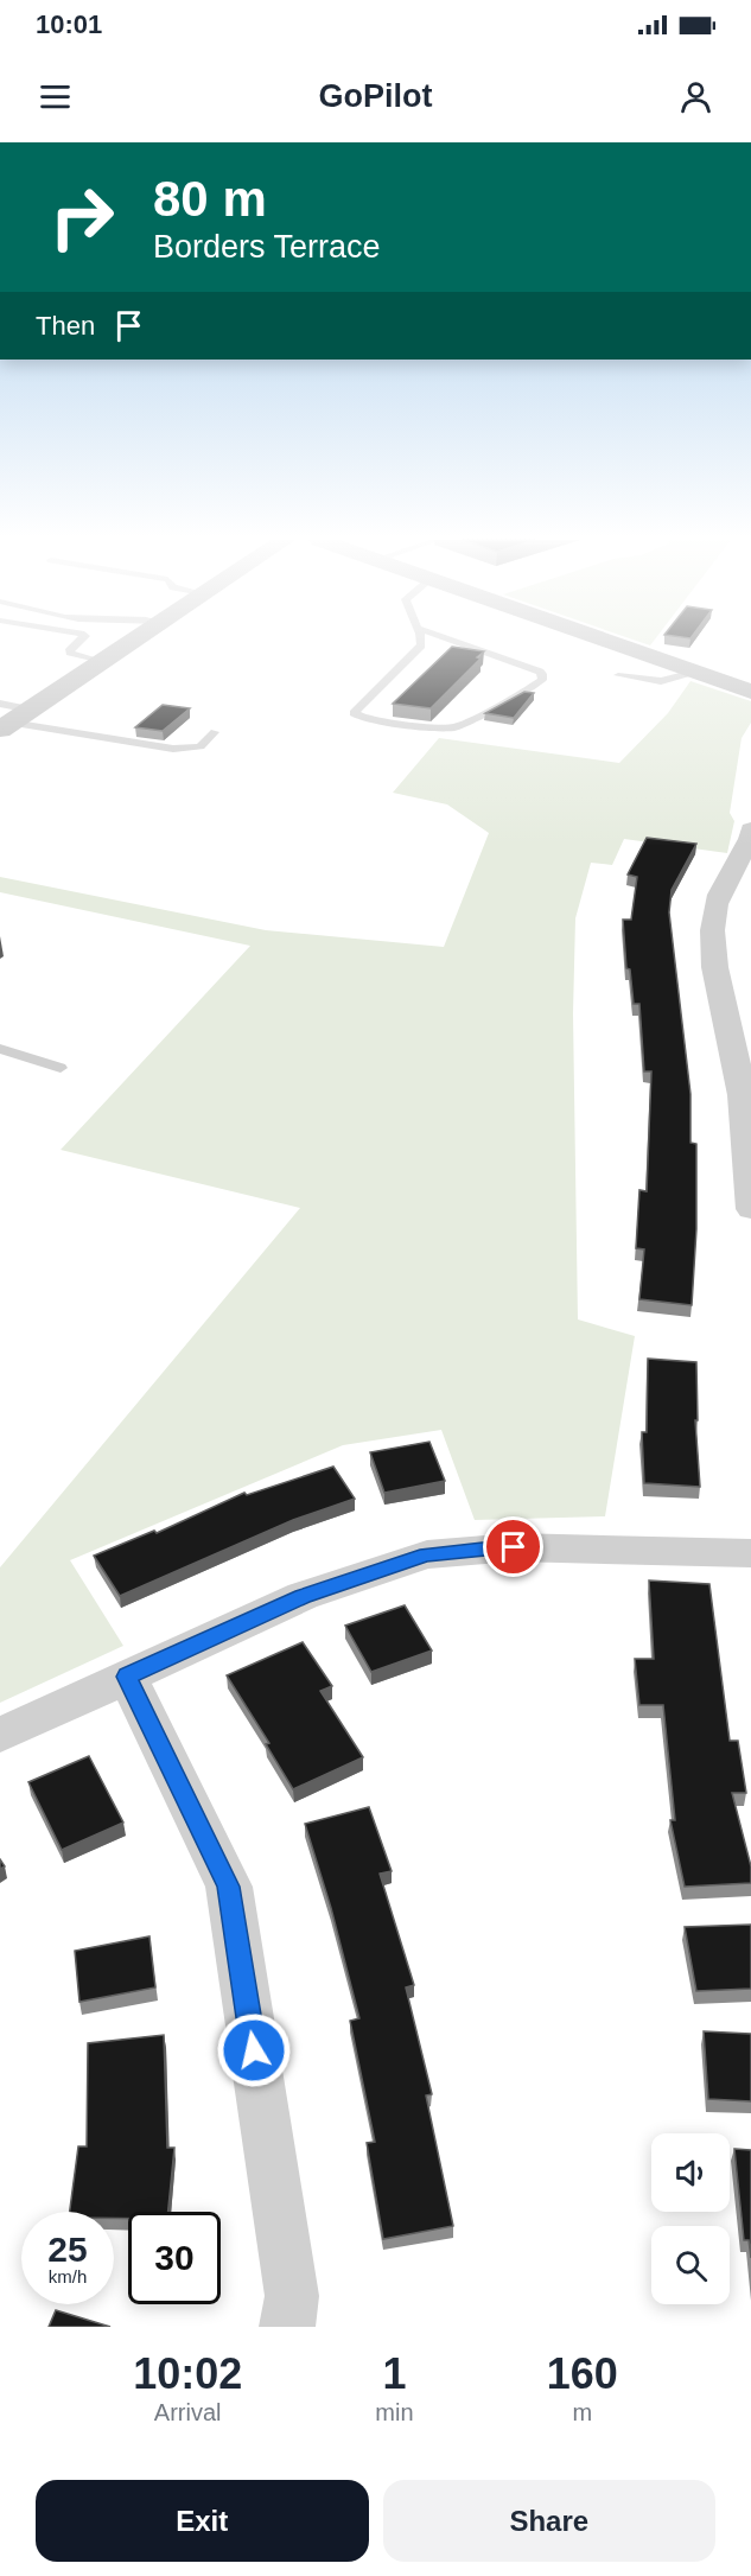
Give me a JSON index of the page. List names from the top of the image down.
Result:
{
  "page": {
    "status": "10:01",
    "header": "GoPilot",
    "turn": ["80 m", "Borders Terrace"],
    "then": "Then",
    "speed": "25 km/h",
    "limit": "30",
    "eta": [
      "10:02",
      "Arrival",
      "1",
      "min",
      "160",
      "m"
    ],
    "buttons": ["Exit", "Share"]
  }
}
